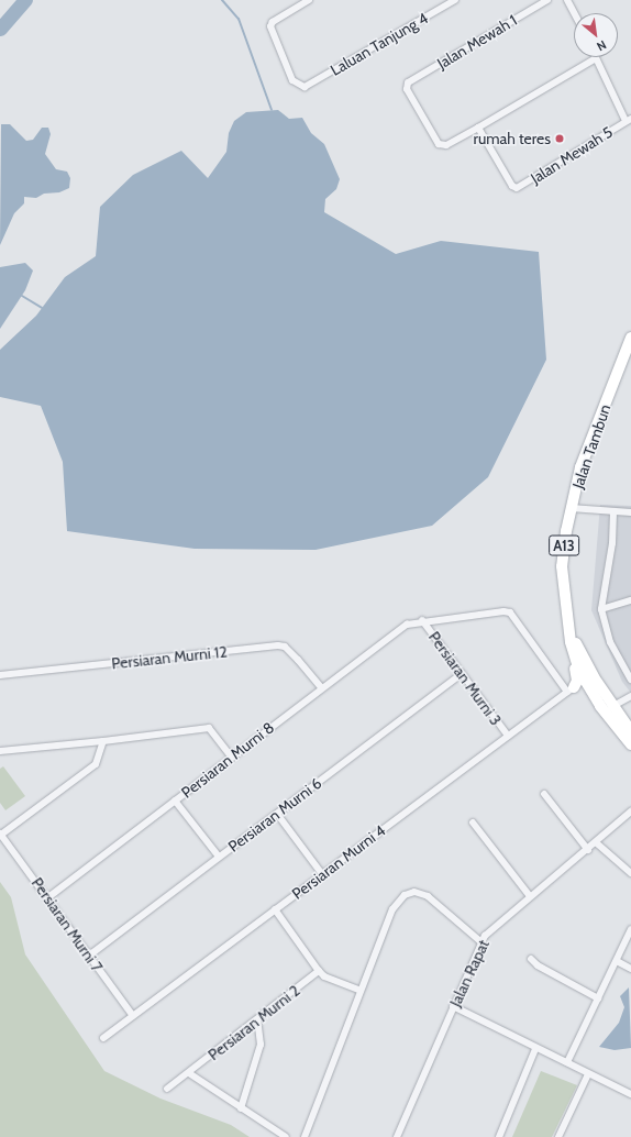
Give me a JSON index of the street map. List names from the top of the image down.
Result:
{
  "streets": {
    "main road": ["Jalan Tambun", "A13"],
    "street": [
      "Jalan Mewah 1",
      "Laluan Tanjung 4",
      "Jalan Mewah 5",
      "Persiaran Murni 12",
      "Persiaran Murni 3",
      "Persiaran Murni 8",
      "Persiaran Murni 6",
      "Persiaran Murni 4",
      "Persiaran Murni 7",
      "Jalan Rapat",
      "Persiaran Murni 2"
    ]
  },
  "crossings": [
    ["Jalan Mewah 1", "Jalan Mewah 5"],
    ["Persiaran Murni 12", "Persiaran Murni 8"],
    ["Persiaran Murni 3", "Persiaran Murni 8"],
    ["Persiaran Murni 3", "Persiaran Murni 6"],
    ["Persiaran Murni 3", "Persiaran Murni 4"],
    ["Persiaran Murni 8", "Persiaran Murni 7"],
    ["Persiaran Murni 6", "Persiaran Murni 7"],
    ["Persiaran Murni 4", "Persiaran Murni 7"]
  ],
  "places": ["rumah teres"],
  "north": "bottom right"
}
